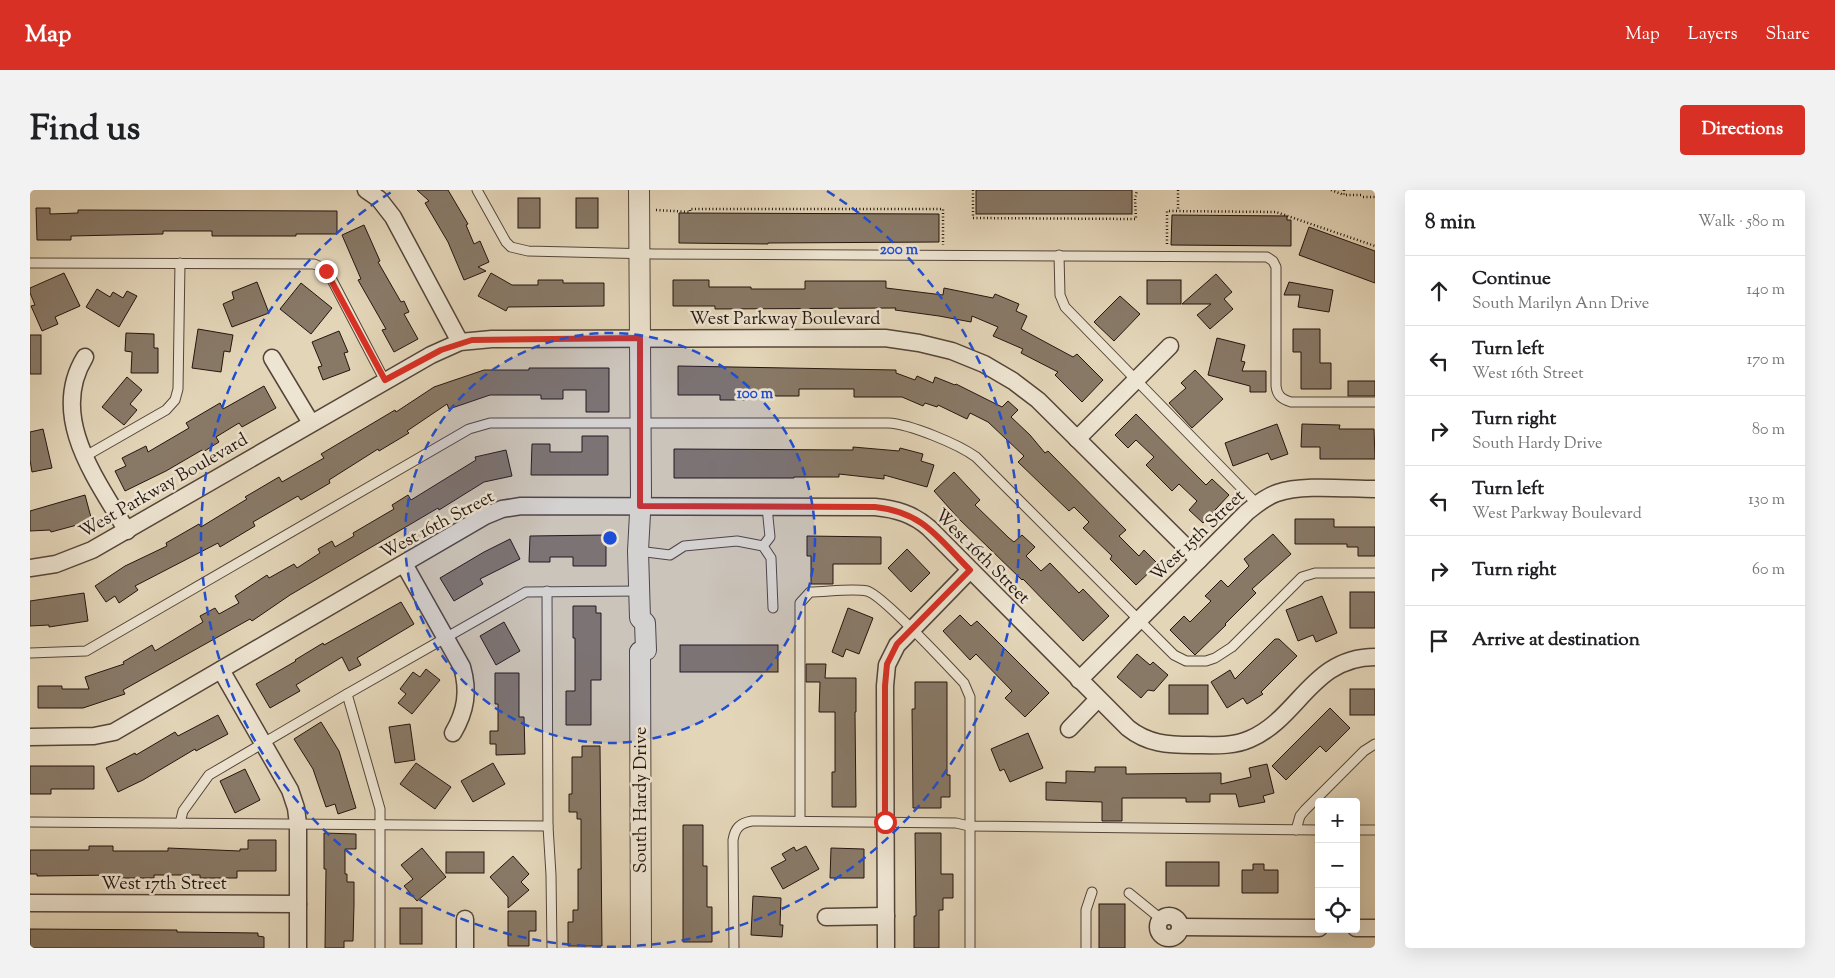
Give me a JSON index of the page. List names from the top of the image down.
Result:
{
  "streets": {
    "street": [
      "West Parkway Boulevard",
      "West 16th Street",
      "West 15th Street",
      "South Hardy Drive",
      "West 17th Street"
    ]
  },
  "crossings": [
    ["West Parkway Boulevard", "West 15th Street"],
    ["West Parkway Boulevard", "South Hardy Drive"],
    ["West 16th Street", "West 15th Street"],
    ["West 16th Street", "South Hardy Drive"]
  ],
  "page": {
    "header": "Map",
    "nav": ["Map", "Layers", "Share"],
    "title": "Find us",
    "buttons": "Directions",
    "heading": ["8 min", "Walk · 580 m"],
    "list": [
      ["Continue", "South Marilyn Ann Drive", "140 m"],
      ["Turn left", "West 16th Street", "170 m"],
      ["Turn right", "South Hardy Drive", "80 m"],
      ["Turn left", "West Parkway Boulevard", "130 m"],
      ["Turn right", "60 m"],
      "Arrive at destination"
    ],
    "map_buttons": ["+", "−"]
  },
  "rings": ["200 m", "100 m"]
}
